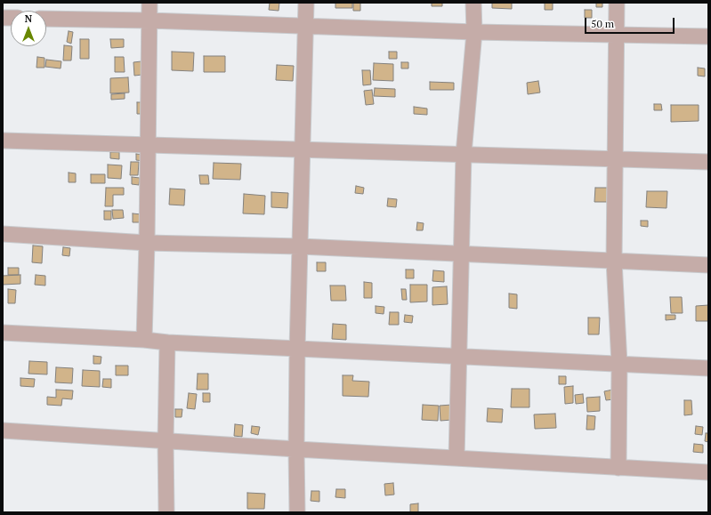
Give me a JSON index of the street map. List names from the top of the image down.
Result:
{
  "scale_bar": "50 m",
  "north": "top"
}
